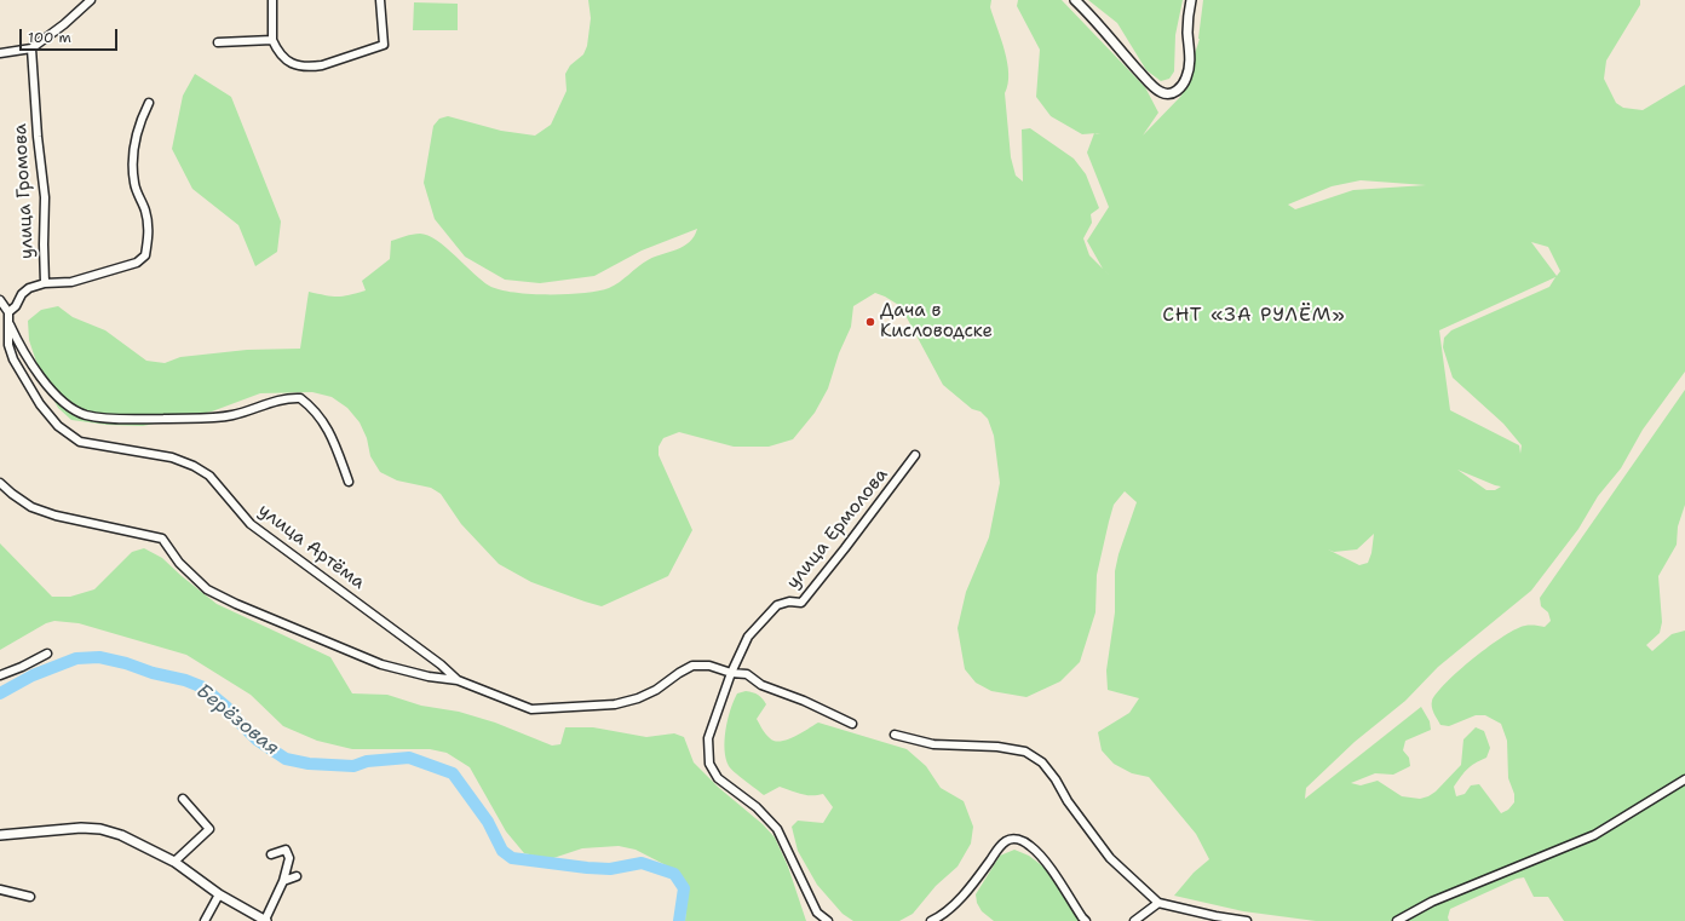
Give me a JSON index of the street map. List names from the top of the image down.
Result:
{
  "streets": {
    "street": ["улица Громова", "улица Ермолова", "улица Артёма"]
  },
  "crossings": [
    ["улица Громова", "улица Артёма"]
  ],
  "districts": ["СНТ «ЗА РУЛЁМ»"],
  "water": ["Берёзовая"],
  "places": ["Дача в Кисловодске"],
  "scale_bar": "100 m"
}
